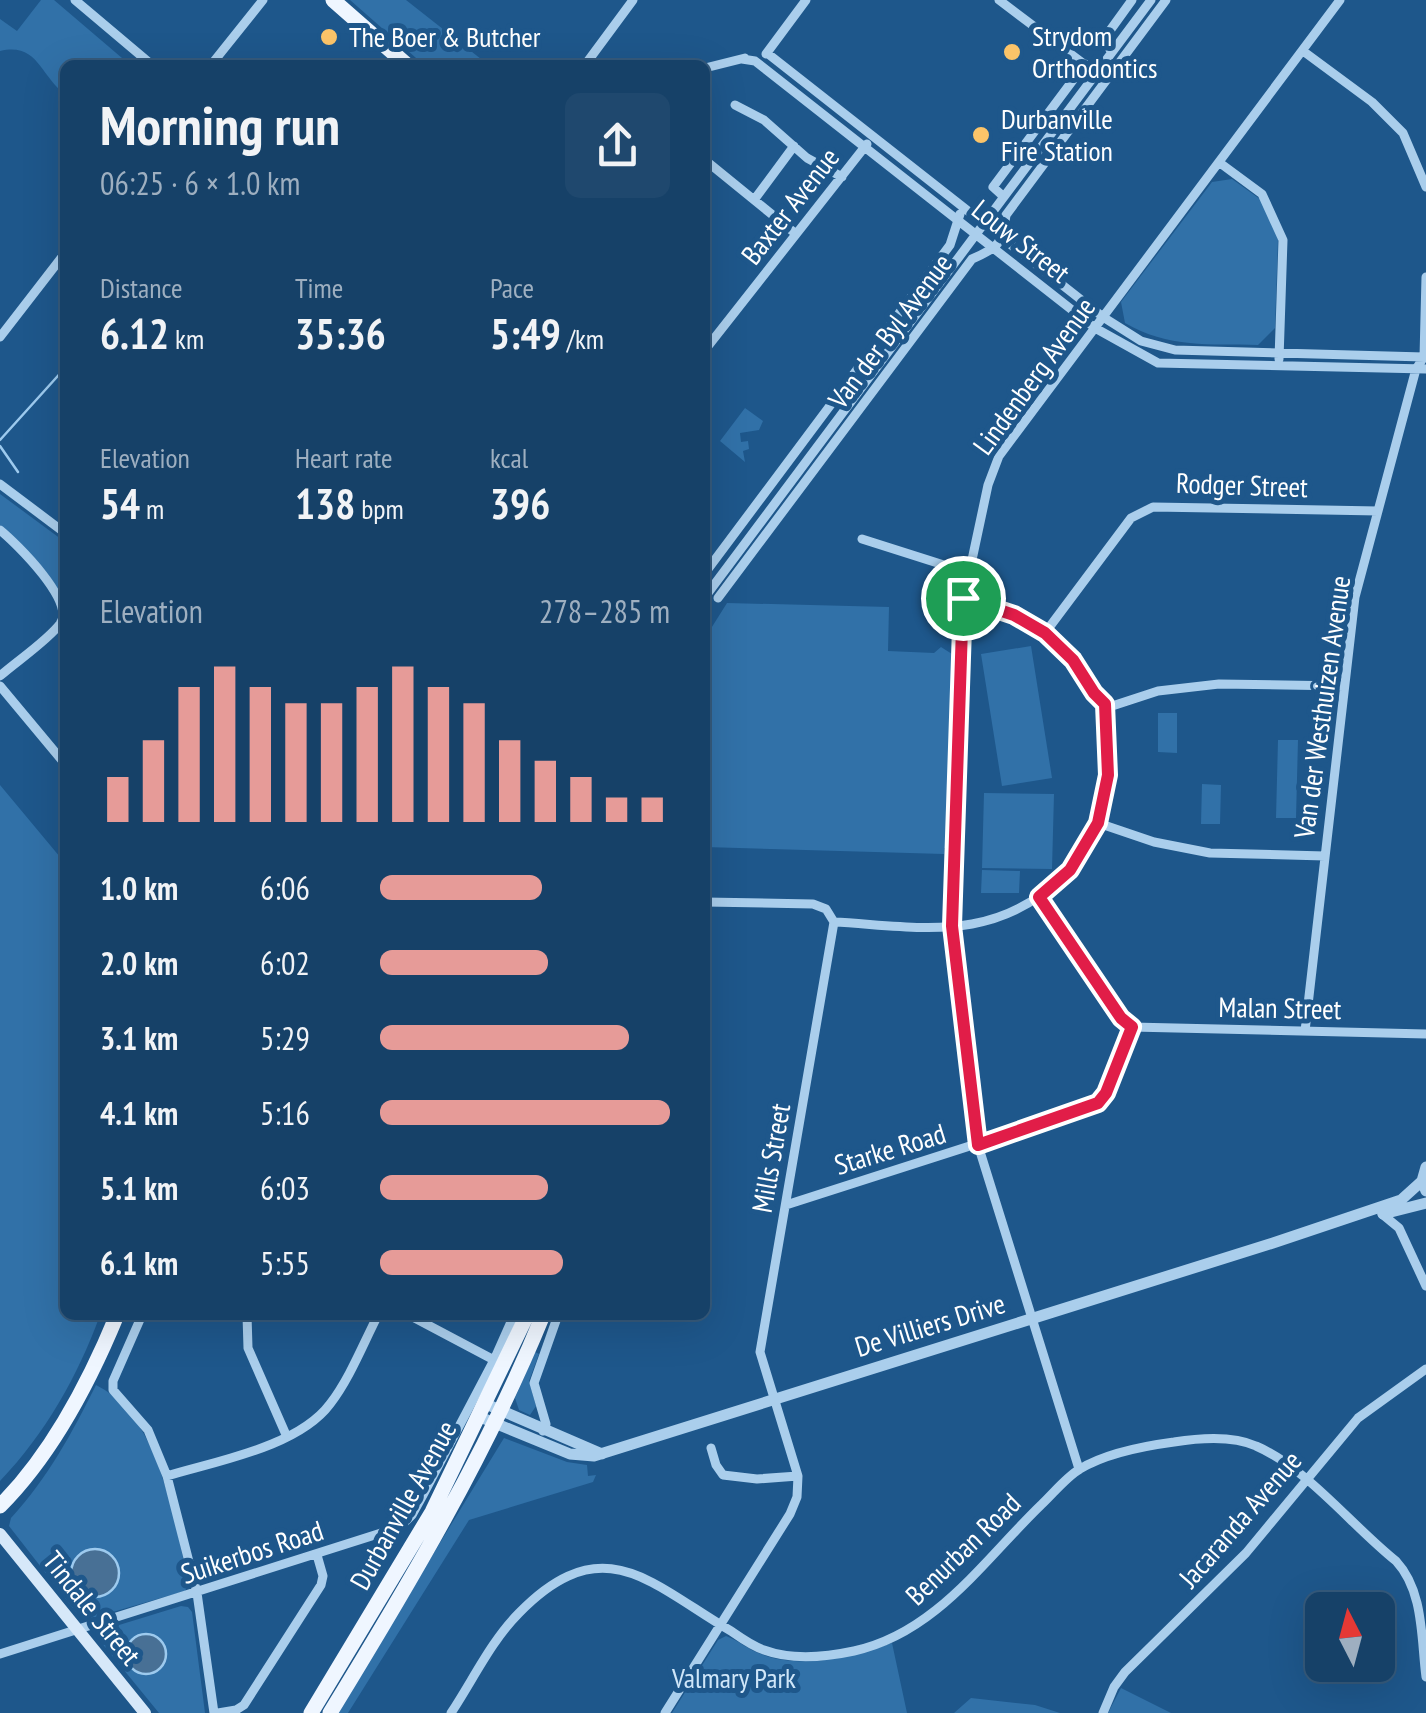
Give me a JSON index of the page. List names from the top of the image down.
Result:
{
  "streets": {
    "main road": ["Durbanville Avenue", "Tindale Street"],
    "street": [
      "Baxter Avenue",
      "Louw Street",
      "Van der Byl Avenue",
      "Lindenberg Avenue",
      "Rodger Street",
      "Van der Westhuizen Avenue",
      "Malan Street",
      "Starke Road",
      "Mills Street",
      "De Villiers Drive",
      "Jacaranda Avenue",
      "Benurban Road",
      "Suikerbos Road"
    ]
  },
  "crossings": [
    ["Baxter Avenue", "Louw Street"],
    ["Louw Street", "Van der Byl Avenue"],
    ["Louw Street", "Lindenberg Avenue"],
    ["Louw Street", "Van der Westhuizen Avenue"],
    ["Lindenberg Avenue", "Starke Road"],
    ["Lindenberg Avenue", "De Villiers Drive"],
    ["Rodger Street", "Van der Westhuizen Avenue"],
    ["Van der Westhuizen Avenue", "Malan Street"],
    ["Malan Street", "Starke Road"],
    ["Starke Road", "Mills Street"],
    ["Mills Street", "De Villiers Drive"],
    ["De Villiers Drive", "Durbanville Avenue"],
    ["Suikerbos Road", "Tindale Street"]
  ],
  "parks": ["Valmary Park"],
  "places": ["The Boer & Butcher", "Strydom Orthodontics", "Durbanville Fire Station"],
  "north": "top",
  "page": {
    "heading": ["Morning run", "06:25 · 6 × 1.0 km"],
    "stats": [
      ["Distance", "6.12 km"],
      ["Time", "35:36"],
      ["Pace", "5:49 /km"],
      ["Elevation", "54 m"],
      ["Heart rate", "138 bpm"],
      ["kcal", "396"]
    ],
    "chart": ["Elevation", "278–285 m"],
    "list": [
      {
        "name": "1.0 km",
        "note": "6:06"
      },
      {
        "name": "2.0 km",
        "note": "6:02"
      },
      {
        "name": "3.1 km",
        "note": "5:29"
      },
      {
        "name": "4.1 km",
        "note": "5:16"
      },
      {
        "name": "5.1 km",
        "note": "6:03"
      },
      {
        "name": "6.1 km",
        "note": "5:55"
      }
    ]
  }
}
